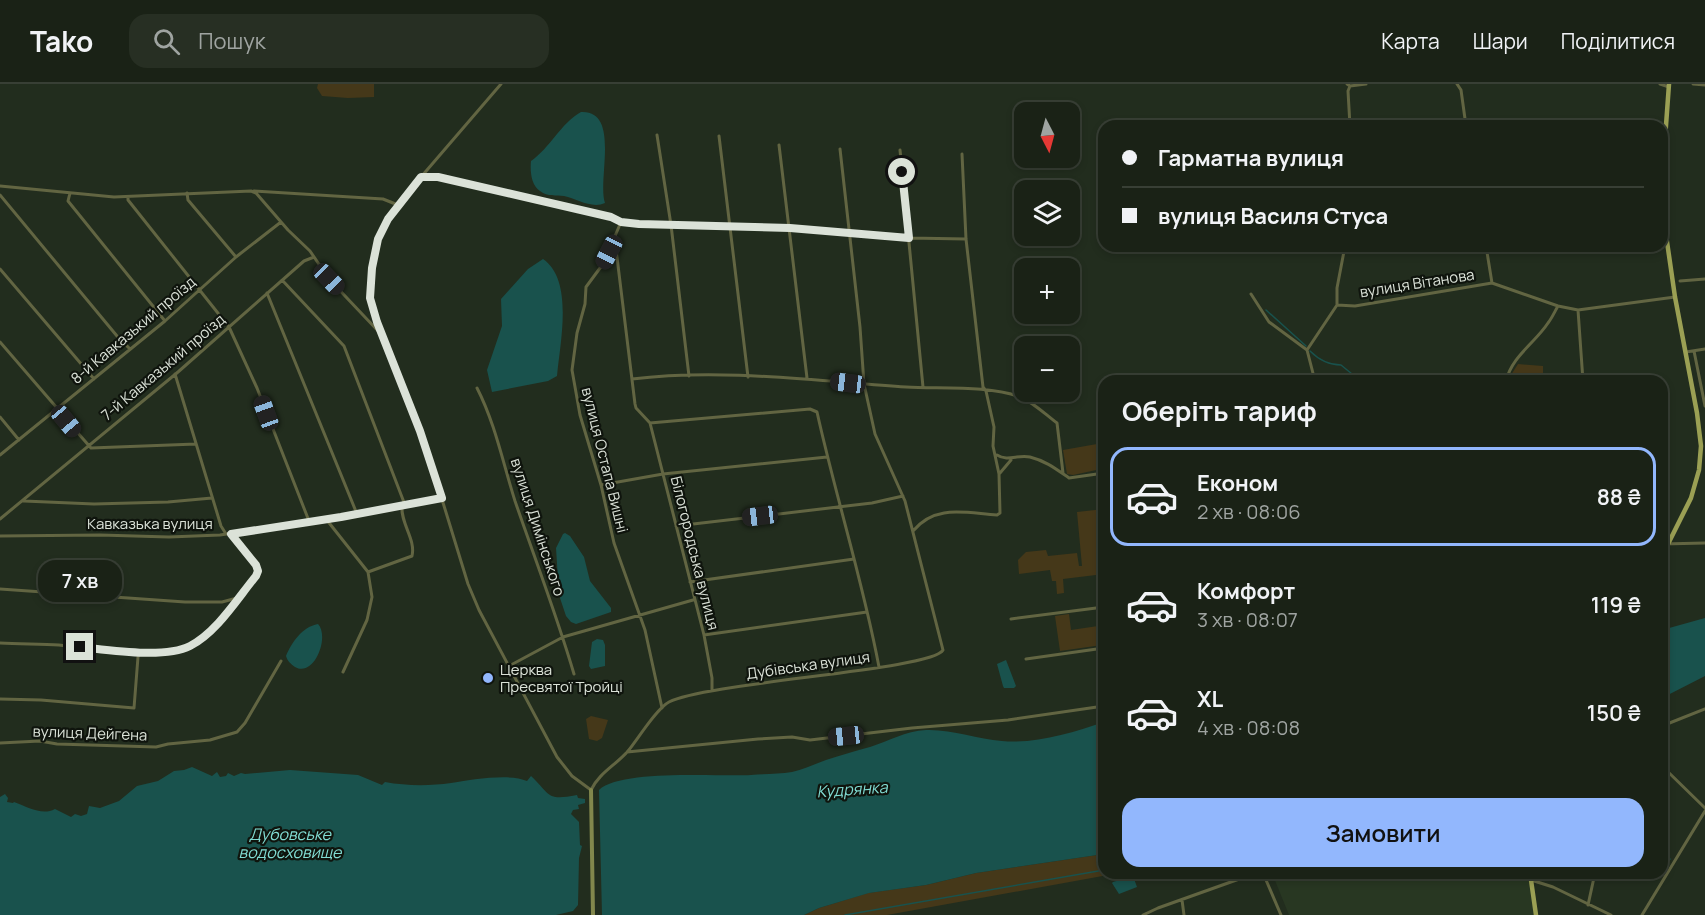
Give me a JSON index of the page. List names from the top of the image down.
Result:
{
  "streets": {
    "street": [
      "вулиця Вітанова",
      "8-й Кавказький проїзд",
      "7-й Кавказький проїзд",
      "вулиця Остапа Вишні",
      "Кавказька вулиця",
      "вулиця Димінського",
      "Білогородська вулиця",
      "Дубівська вулиця",
      "вулиця Дейгена"
    ]
  },
  "crossings": [
    ["вулиця Остапа Вишні", "Дубівська вулиця"],
    ["Білогородська вулиця", "Дубівська вулиця"]
  ],
  "water": ["Кудрянка", "Дубовське водосховище"],
  "places": ["Церква Пресвятої Тройці"],
  "north": "bottom",
  "page": {
    "header": "Tako",
    "search": "Пошук",
    "nav": ["Карта", "Шари", "Поділитися"],
    "map_buttons": ["+", "−"],
    "banner": ["Гарматна вулиця", "вулиця Василя Стуса"],
    "heading": "Оберіть тариф",
    "list": [
      {
        "name": "Економ",
        "note": "2 хв · 08:06",
        "value": "88 ₴"
      },
      {
        "name": "Комфорт",
        "note": "3 хв · 08:07",
        "value": "119 ₴"
      },
      {
        "name": "XL",
        "note": "4 хв · 08:08",
        "value": "150 ₴"
      }
    ],
    "bubble": "7 хв",
    "buttons": "Замовити"
  }
}
